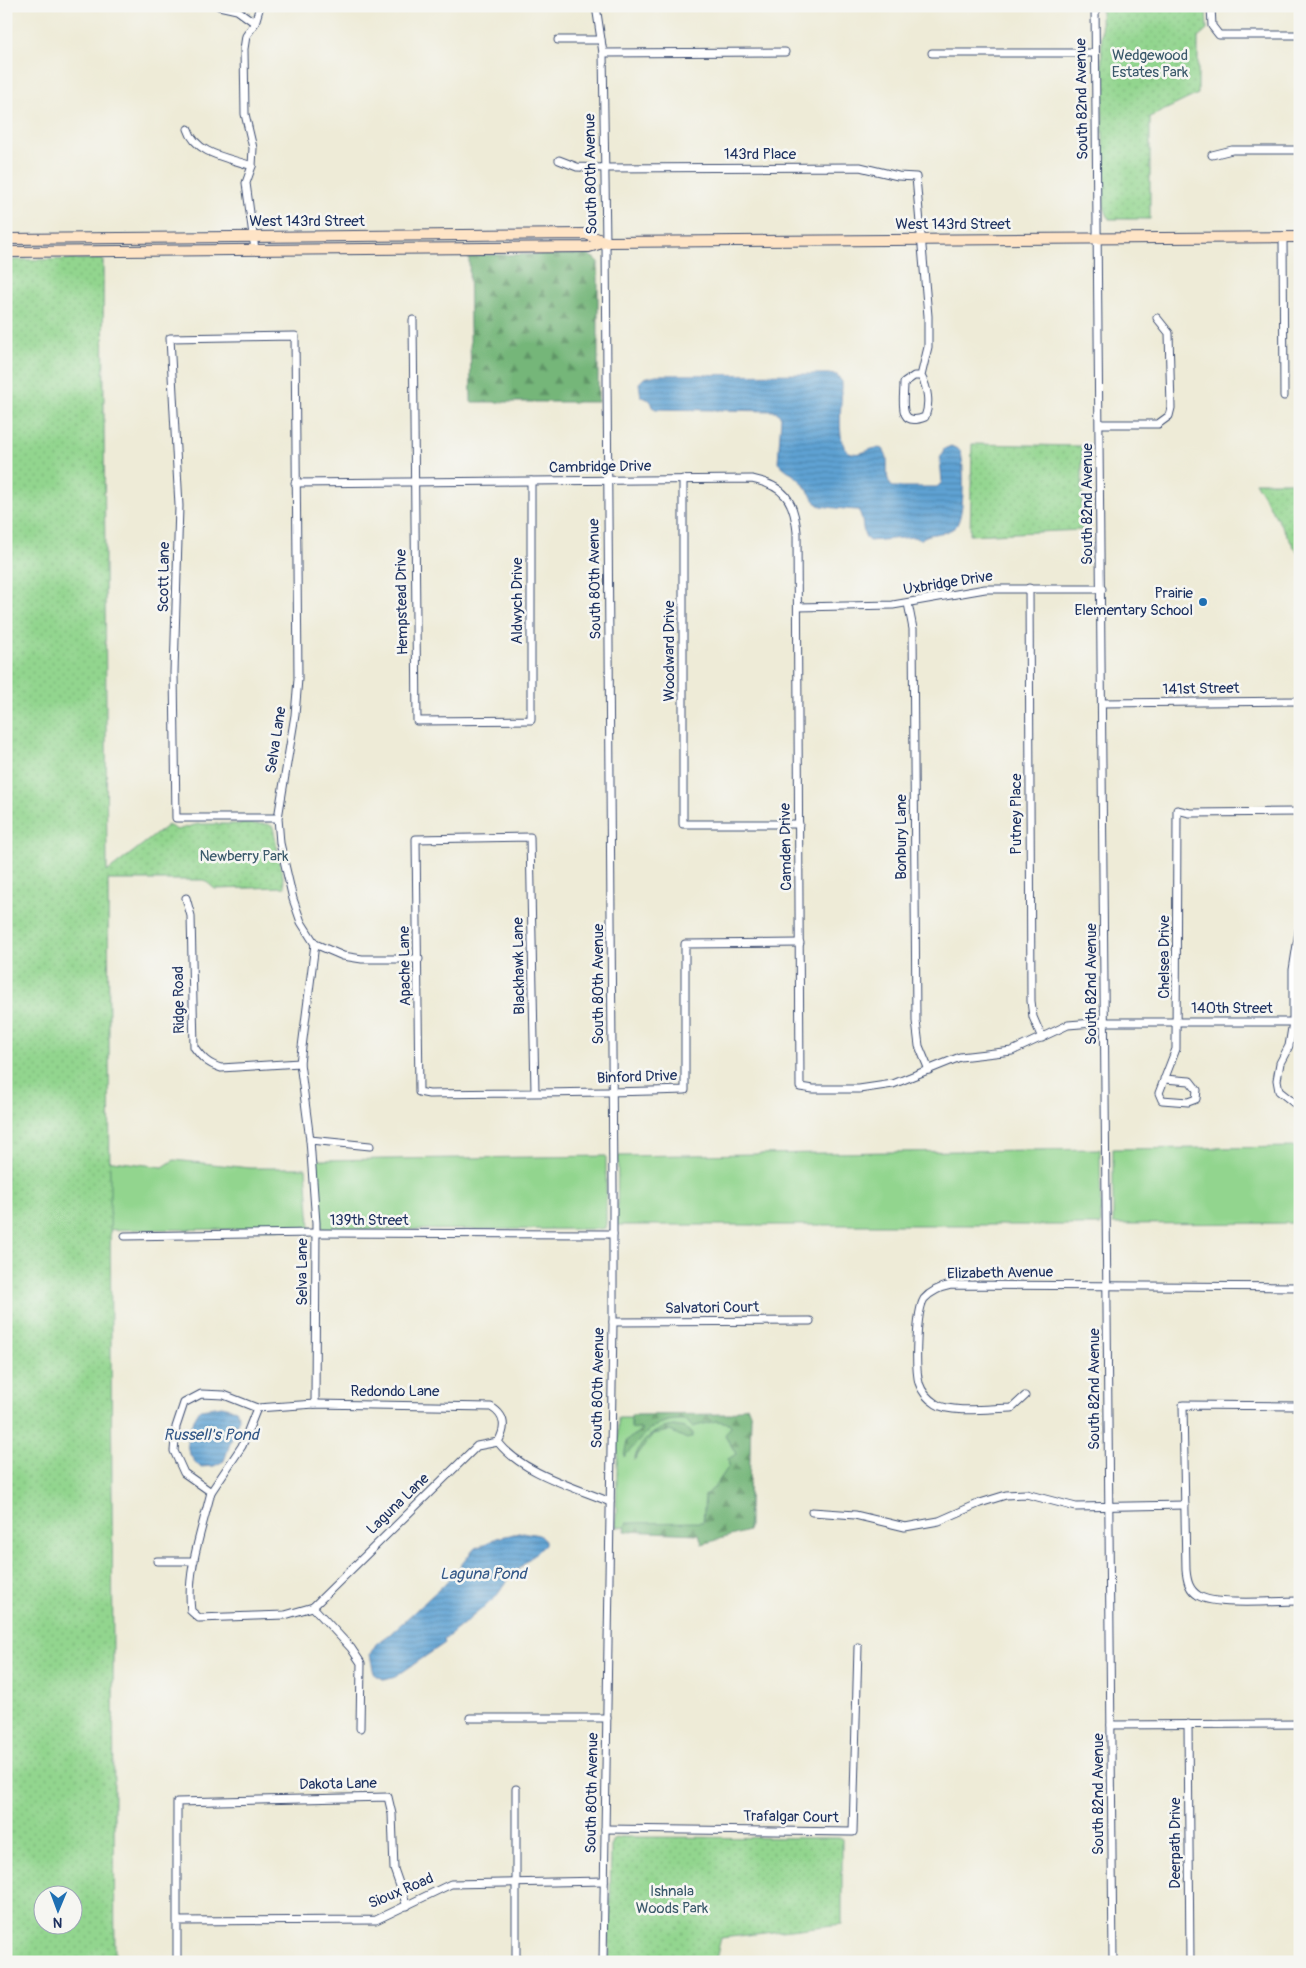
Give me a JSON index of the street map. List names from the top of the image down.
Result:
{
  "streets": {
    "main road": ["West 143rd Street"],
    "street": [
      "South 82nd Avenue",
      "143rd Place",
      "South 80th Avenue",
      "Cambridge Drive",
      "Scott Lane",
      "Uxbridge Drive",
      "Aldwych Drive",
      "Hempstead Drive",
      "Woodward Drive",
      "141st Street",
      "Selva Lane",
      "Putney Place",
      "Bonbury Lane",
      "Camden Drive",
      "Chelsea Drive",
      "Apache Lane",
      "Blackhawk Lane",
      "Ridge Road",
      "140th Street",
      "Binford Drive",
      "139th Street",
      "Elizabeth Avenue",
      "Salvatori Court",
      "Redondo Lane",
      "Laguna Lane",
      "Dakota Lane",
      "Trafalgar Court",
      "Deerpath Drive",
      "Sioux Road"
    ]
  },
  "crossings": [
    ["South 82nd Avenue", "West 143rd Street"],
    ["South 82nd Avenue", "Uxbridge Drive"],
    ["South 82nd Avenue", "141st Street"],
    ["South 82nd Avenue", "140th Street"],
    ["South 82nd Avenue", "Elizabeth Avenue"],
    ["143rd Place", "South 80th Avenue"],
    ["143rd Place", "West 143rd Street"],
    ["South 80th Avenue", "West 143rd Street"],
    ["South 80th Avenue", "Cambridge Drive"],
    ["South 80th Avenue", "Binford Drive"],
    ["South 80th Avenue", "139th Street"],
    ["South 80th Avenue", "Salvatori Court"],
    ["South 80th Avenue", "Trafalgar Court"],
    ["South 80th Avenue", "Sioux Road"],
    ["Cambridge Drive", "Uxbridge Drive"],
    ["Cambridge Drive", "Aldwych Drive"],
    ["Cambridge Drive", "Hempstead Drive"],
    ["Cambridge Drive", "Woodward Drive"],
    ["Cambridge Drive", "Selva Lane"],
    ["Cambridge Drive", "Camden Drive"],
    ["Scott Lane", "Selva Lane"],
    ["Uxbridge Drive", "Putney Place"],
    ["Uxbridge Drive", "Bonbury Lane"],
    ["Uxbridge Drive", "Camden Drive"],
    ["Aldwych Drive", "Hempstead Drive"],
    ["Woodward Drive", "Camden Drive"],
    ["Selva Lane", "Ridge Road"],
    ["Selva Lane", "139th Street"],
    ["Selva Lane", "Redondo Lane"],
    ["Bonbury Lane", "Camden Drive"],
    ["Camden Drive", "Binford Drive"],
    ["Chelsea Drive", "140th Street"],
    ["Apache Lane", "Blackhawk Lane"],
    ["Apache Lane", "Binford Drive"],
    ["Blackhawk Lane", "Binford Drive"],
    ["Redondo Lane", "Laguna Lane"],
    ["Dakota Lane", "Sioux Road"]
  ],
  "water": ["Russell's Pond", "Laguna Pond"],
  "parks": ["Wedgewood Estates Park", "Newberry Park", "Ishnala Woods Park"],
  "places": ["Prairie Elementary School"],
  "north": "bottom"
}
